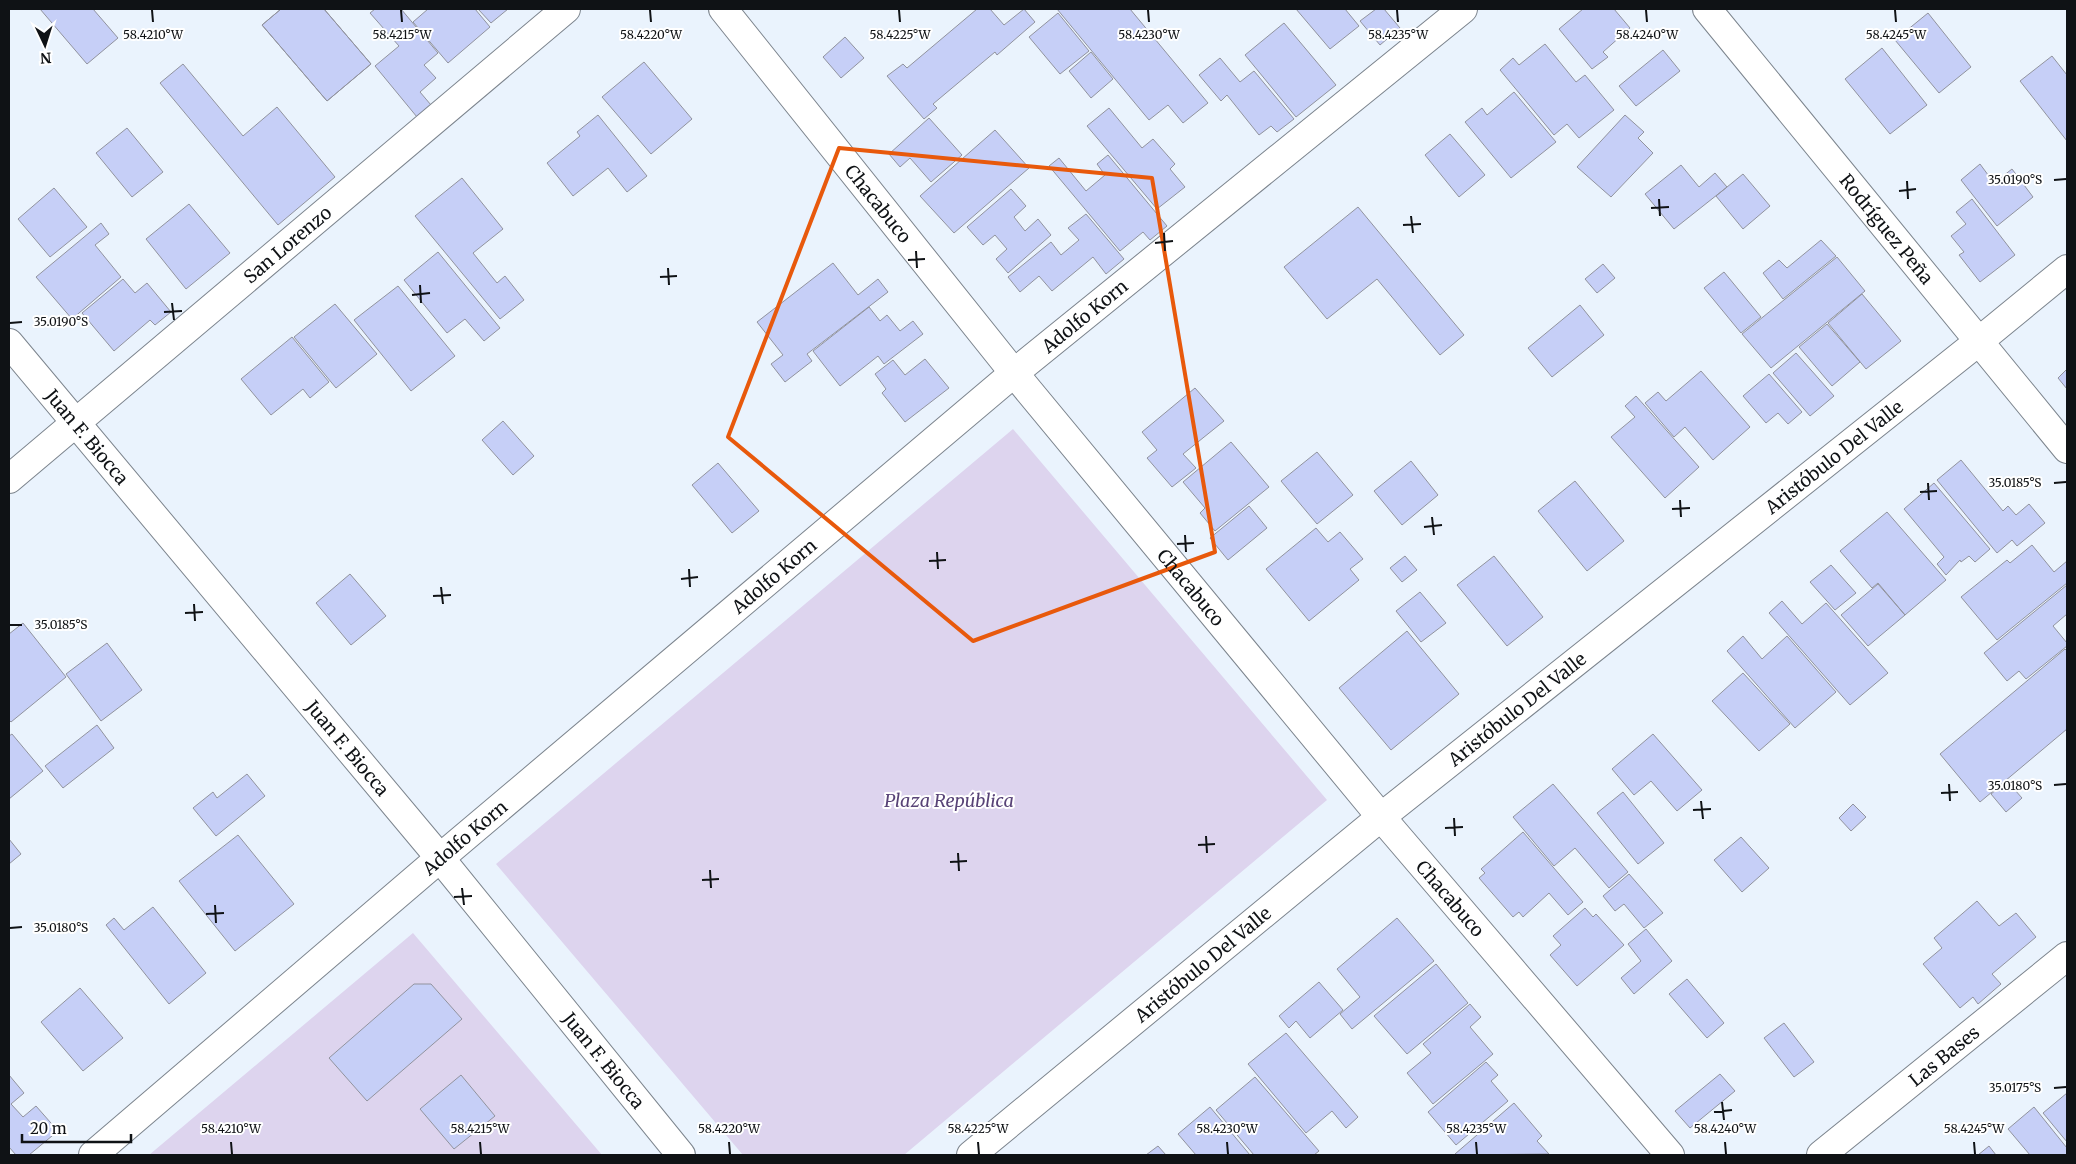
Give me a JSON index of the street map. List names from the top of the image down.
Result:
{
  "streets": {
    "street": [
      "Chacabuco",
      "Rodríguez Peña",
      "San Lorenzo",
      "Adolfo Korn",
      "Juan F. Biocca",
      "Aristóbulo Del Valle",
      "Las Bases"
    ]
  },
  "crossings": [
    ["Chacabuco", "Adolfo Korn"],
    ["Chacabuco", "Aristóbulo Del Valle"],
    ["Rodríguez Peña", "Aristóbulo Del Valle"],
    ["San Lorenzo", "Juan F. Biocca"],
    ["Adolfo Korn", "Juan F. Biocca"]
  ],
  "parks": ["Plaza República"],
  "scale_bar": "20 m",
  "north": "bottom",
  "coordinates": [
    "58.4210°W",
    "58.4215°W",
    "58.4220°W",
    "58.4225°W",
    "58.4230°W",
    "58.4235°W",
    "58.4240°W",
    "58.4245°W",
    "35.0190°S",
    "35.0185°S",
    "35.0180°S",
    "35.0175°S"
  ]
}
